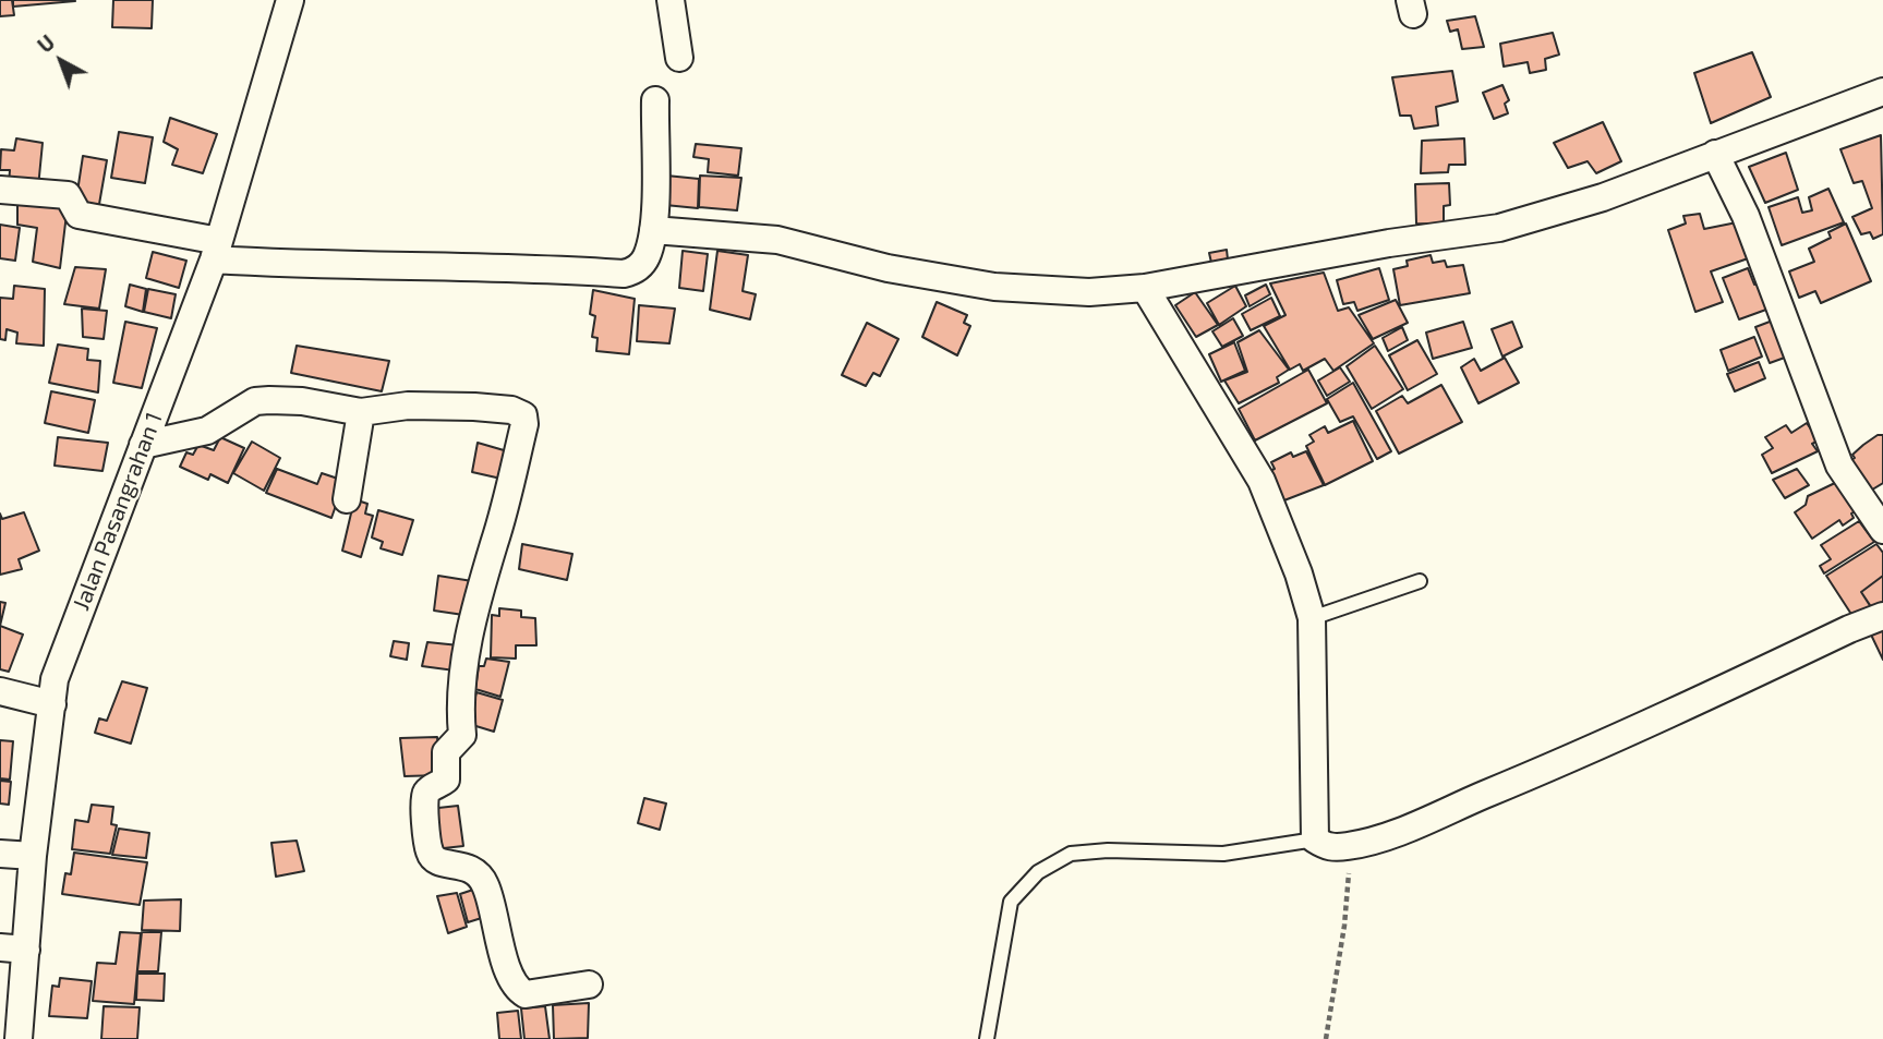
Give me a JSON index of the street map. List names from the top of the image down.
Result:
{
  "streets": {
    "street": ["Jalan Pasangrahan 1"]
  },
  "north": "top left"
}
